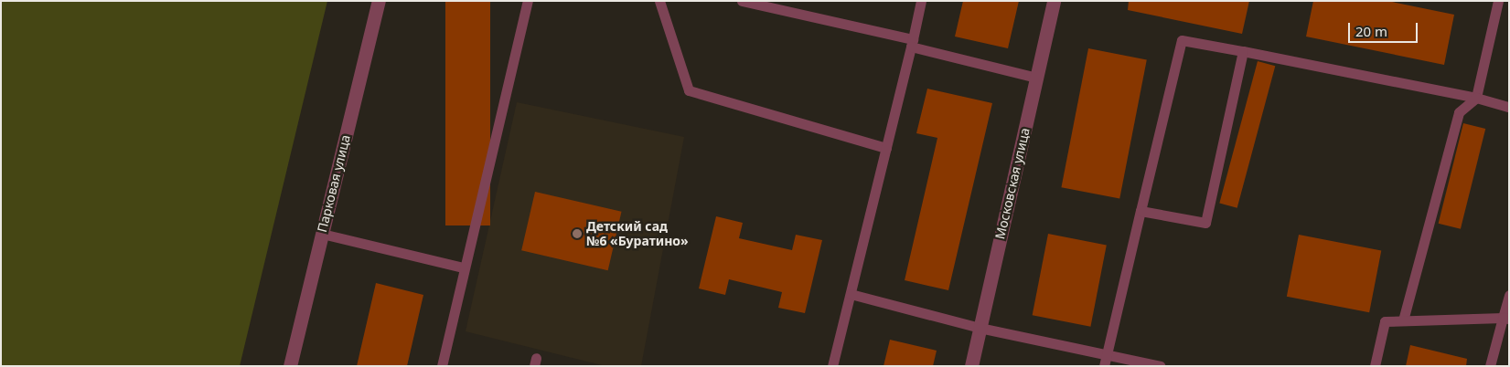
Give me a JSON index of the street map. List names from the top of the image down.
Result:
{
  "streets": {
    "street": ["Парковая улица", "Московская улица"]
  },
  "places": ["Детский сад №6 «Буратино»"],
  "scale_bar": "20 m"
}
